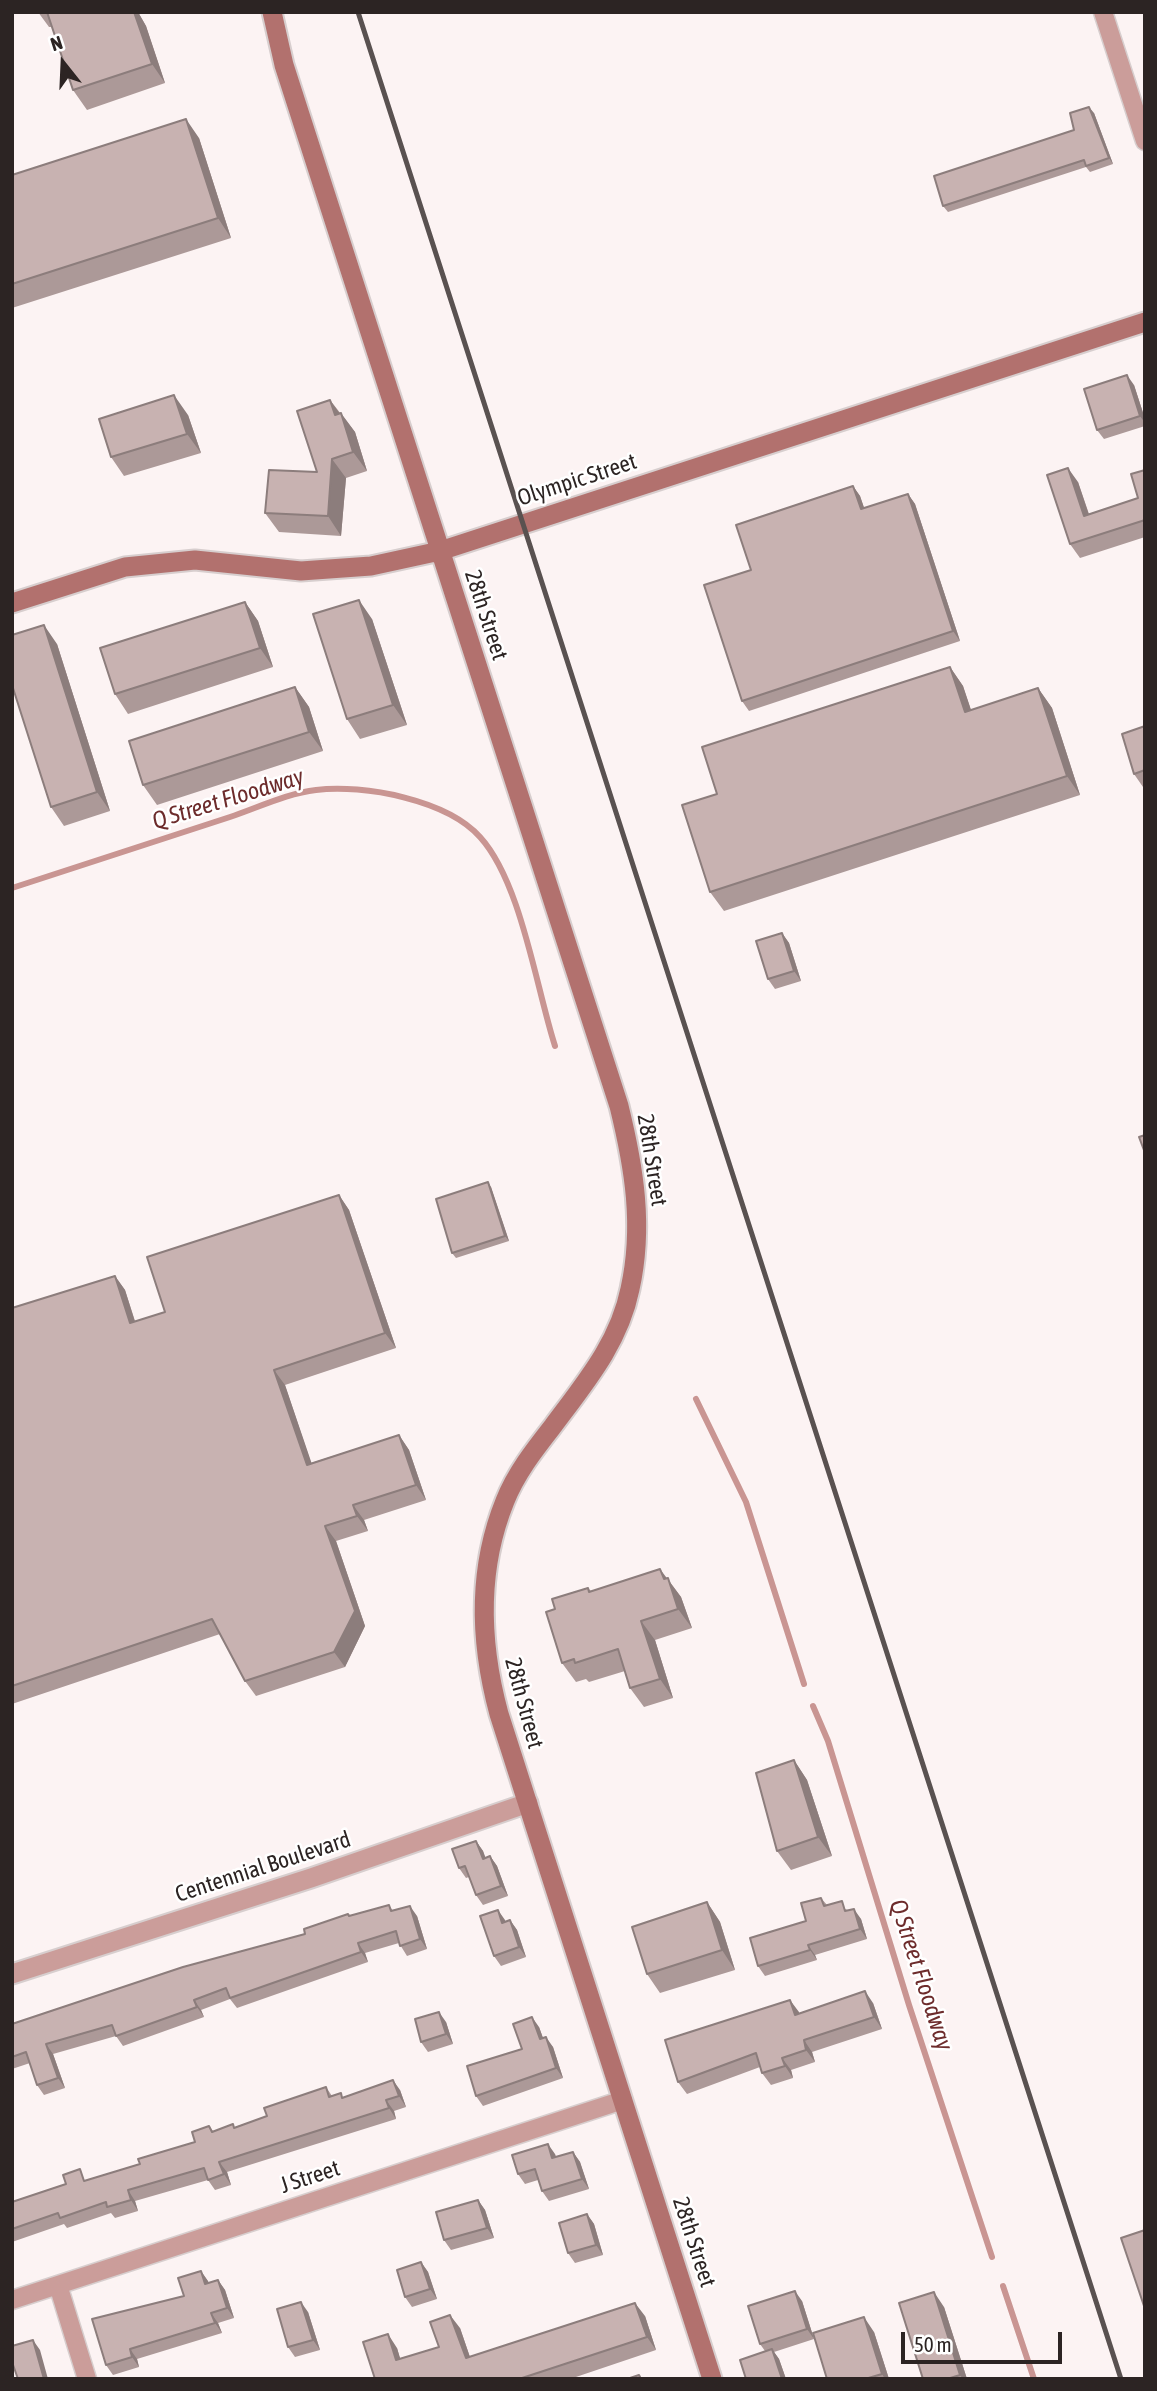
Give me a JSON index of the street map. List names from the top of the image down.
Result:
{
  "streets": {
    "main road": ["Olympic Street", "28th Street"],
    "street": ["Centennial Boulevard", "J Street"]
  },
  "crossings": [
    ["Olympic Street", "28th Street"],
    ["28th Street", "Centennial Boulevard"],
    ["28th Street", "J Street"]
  ],
  "water": ["Q Street Floodway"],
  "scale_bar": "50 m",
  "north": "top"
}
